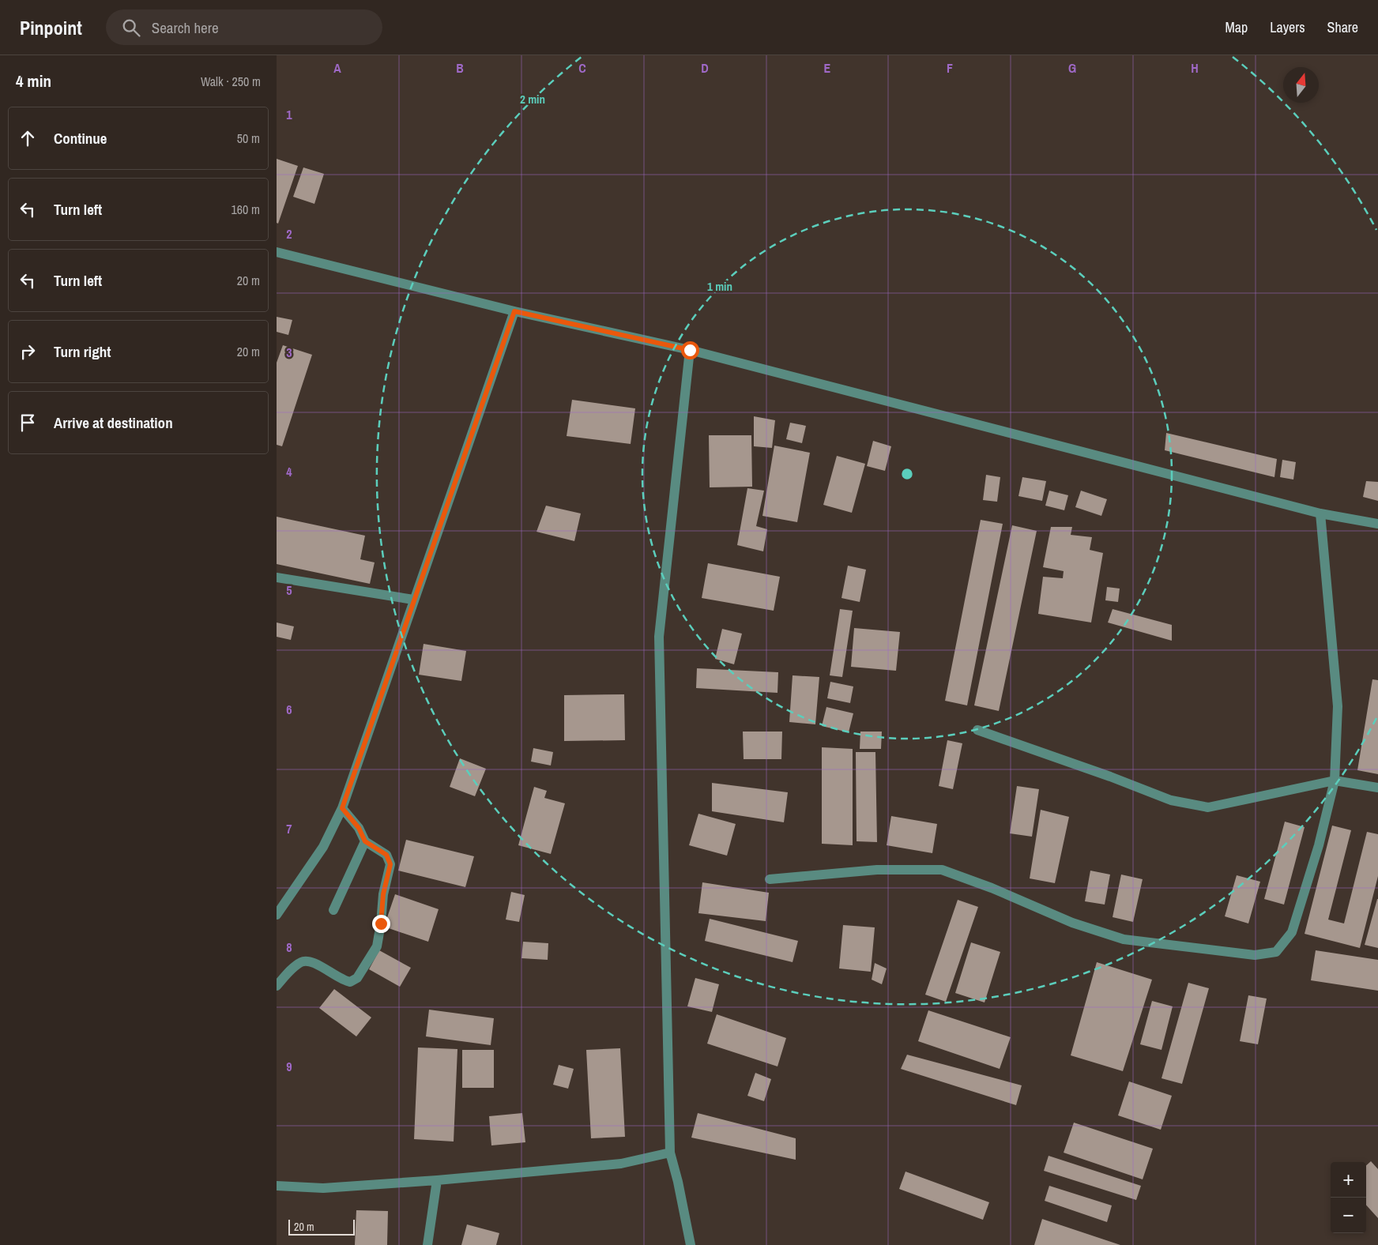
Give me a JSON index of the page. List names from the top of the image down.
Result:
{
  "scale_bar": "20 m",
  "north": "top",
  "page": {
    "header": "Pinpoint",
    "search": "Search here",
    "nav": ["Map", "Layers", "Share"],
    "heading": ["4 min", "Walk · 250 m"],
    "list": [
      ["Continue", "50 m"],
      ["Turn left", "160 m"],
      ["Turn left", "20 m"],
      ["Turn right", "20 m"],
      "Arrive at destination"
    ],
    "map_buttons": ["+", "−"],
    "scale": "20 m"
  },
  "grid": {
    "columns": [
      "A",
      "B",
      "C",
      "D",
      "E",
      "F",
      "G",
      "H"
    ],
    "rows": [
      "1",
      "2",
      "3",
      "4",
      "5",
      "6",
      "7",
      "8",
      "9"
    ]
  },
  "rings": ["2 min", "1 min"]
}
